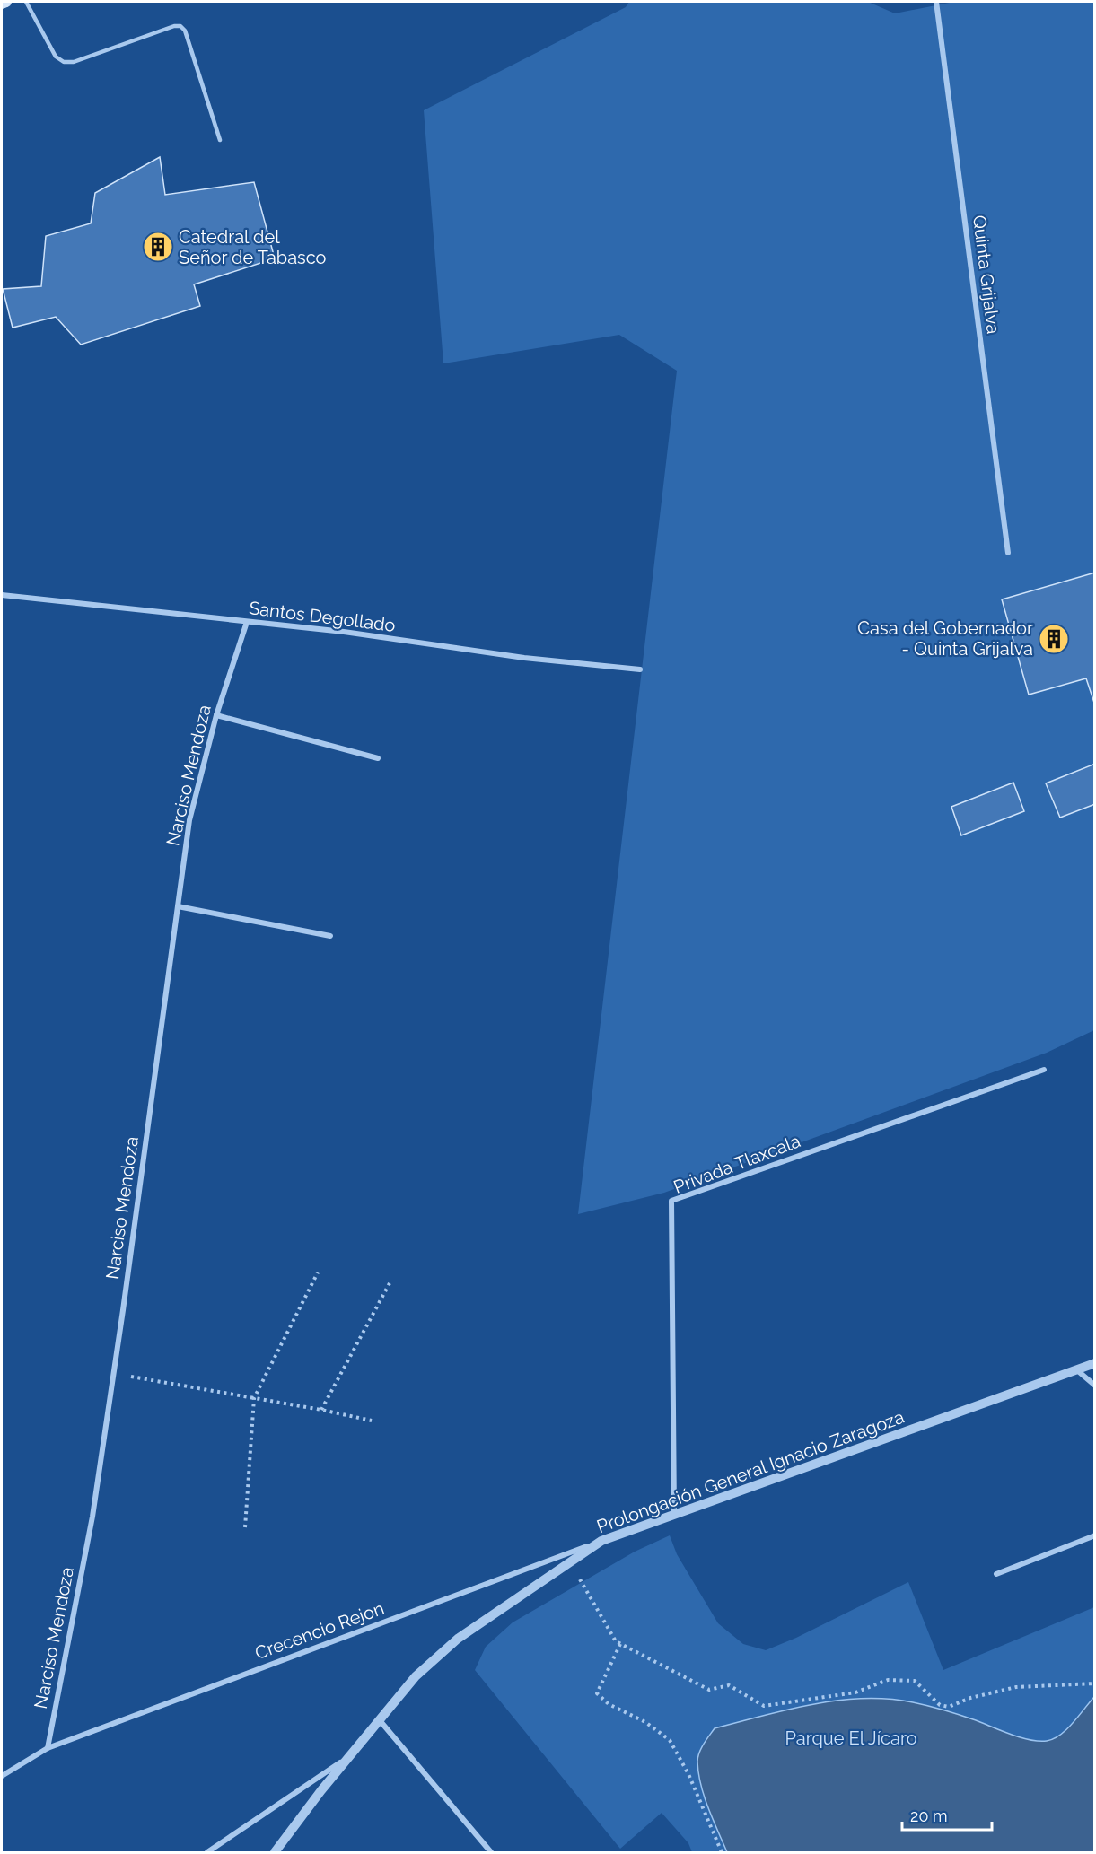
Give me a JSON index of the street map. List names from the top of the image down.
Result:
{
  "streets": {
    "street": [
      "Quinta Grijalva",
      "Santos Degollado",
      "Narciso Mendoza",
      "Privada Tlaxcala",
      "Prolongación General Ignacio Zaragoza",
      "Crecencio Rejon"
    ]
  },
  "crossings": [
    ["Santos Degollado", "Narciso Mendoza"],
    ["Narciso Mendoza", "Crecencio Rejon"],
    ["Privada Tlaxcala", "Prolongación General Ignacio Zaragoza"],
    ["Prolongación General Ignacio Zaragoza", "Crecencio Rejon"]
  ],
  "parks": ["Parque El Jícaro"],
  "places": {
    "building": ["Catedral del Señor de Tabasco", "Casa del Gobernador - Quinta Grijalva"]
  },
  "scale_bar": "20 m"
}
